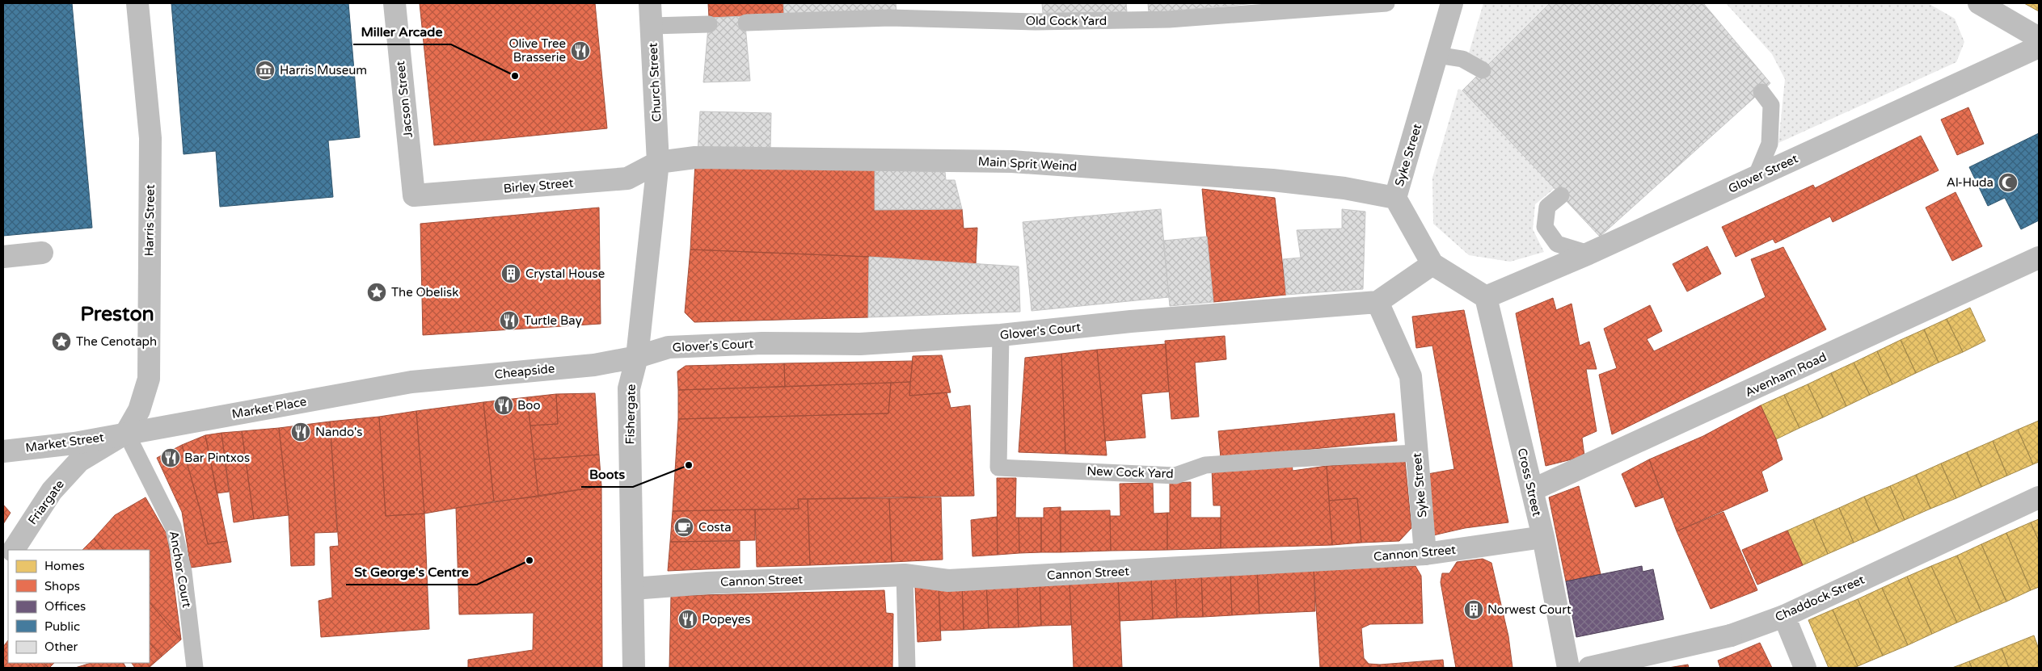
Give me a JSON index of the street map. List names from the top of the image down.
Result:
{
  "streets": {
    "street": [
      "Church Street",
      "Jacson Street",
      "Syke Street",
      "Main Sprit Weind",
      "Glover Street",
      "Birley Street",
      "Harris Street",
      "Glover's Court",
      "Cheapside",
      "Avenham Road",
      "Market Place",
      "Fishergate",
      "Market Street",
      "Cross Street",
      "Friargate",
      "Cannon Street",
      "Chaddock Street"
    ],
    "lane": ["Old Cock Yard", "New Cock Yard", "Anchor Court"]
  },
  "crossings": [
    ["Church Street", "Main Sprit Weind"],
    ["Church Street", "Birley Street"],
    ["Church Street", "Fishergate"],
    ["Jacson Street", "Birley Street"],
    ["Syke Street", "Main Sprit Weind"],
    ["Syke Street", "Glover Street"],
    ["Syke Street", "Glover's Court"],
    ["Syke Street", "New Cock Yard"],
    ["Syke Street", "Cross Street"],
    ["Syke Street", "Cannon Street"],
    ["Main Sprit Weind", "Birley Street"],
    ["Main Sprit Weind", "Fishergate"],
    ["Glover Street", "Cross Street"],
    ["Birley Street", "Fishergate"],
    ["Harris Street", "Market Place"],
    ["Harris Street", "Market Street"],
    ["Harris Street", "Friargate"],
    ["Harris Street", "Anchor Court"],
    ["Glover's Court", "Cheapside"],
    ["Glover's Court", "Fishergate"],
    ["Glover's Court", "New Cock Yard"],
    ["Cheapside", "Market Place"],
    ["Cheapside", "Fishergate"],
    ["Avenham Road", "Cross Street"],
    ["Market Place", "Market Street"],
    ["Market Place", "Friargate"],
    ["Market Place", "Anchor Court"],
    ["Fishergate", "Cannon Street"],
    ["Market Street", "Friargate"],
    ["Market Street", "Anchor Court"],
    ["Cross Street", "Cannon Street"],
    ["Friargate", "Anchor Court"]
  ],
  "districts": ["Preston"],
  "places": {
    "restaurant": [
      "Olive Tree Brasserie",
      "Turtle Bay",
      "Boo",
      "Nando's",
      "Bar Pintxos",
      "Popeyes"
    ],
    "museum": ["Harris Museum"],
    "other": ["Miller Arcade", "Boots", "St George's Centre"],
    "mosque": ["Al-Huda"],
    "building": ["Crystal House", "Norwest Court"],
    "place": ["The Obelisk", "The Cenotaph"],
    "cafe": ["Costa"]
  },
  "legend": [
    "Homes",
    "Shops",
    "Offices",
    "Public",
    "Other"
  ]
}
